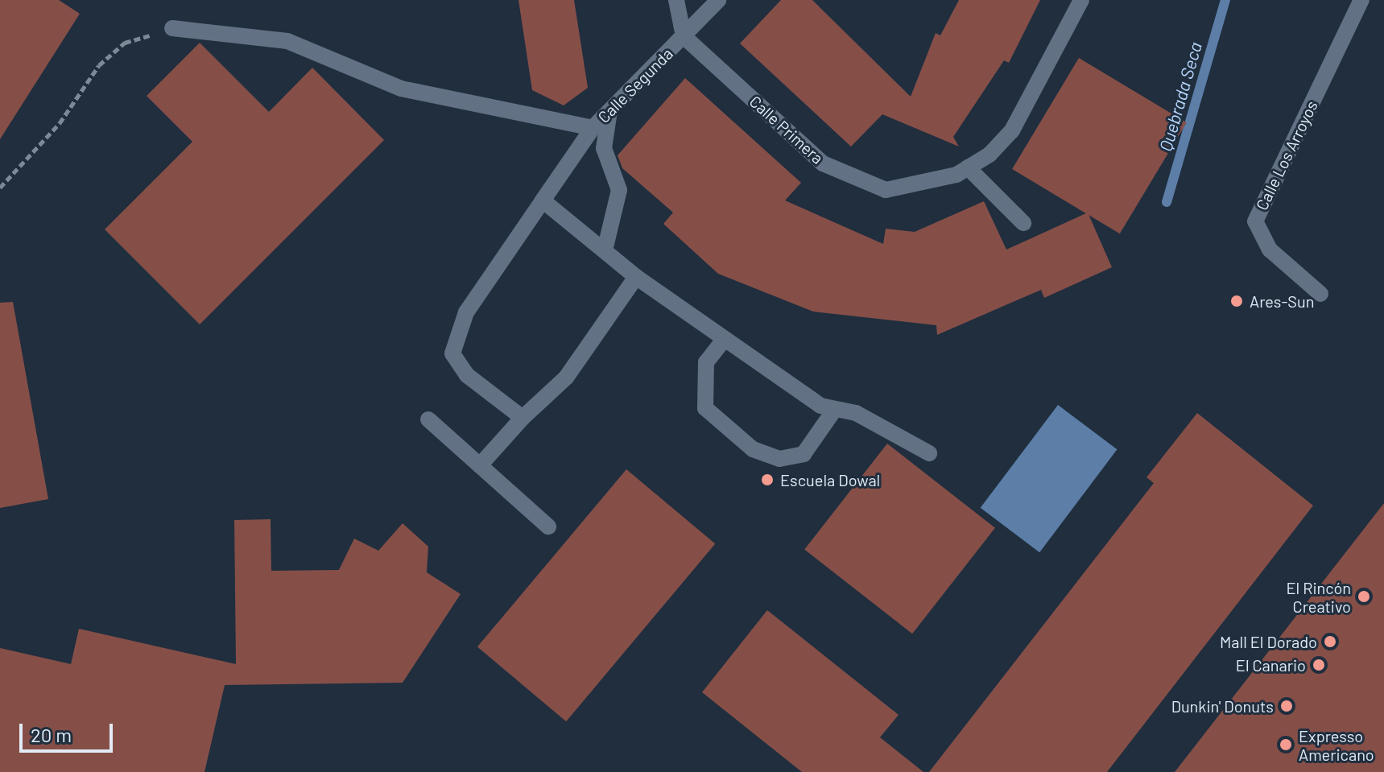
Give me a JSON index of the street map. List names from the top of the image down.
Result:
{
  "streets": {
    "street": ["Calle Segunda", "Calle Primera", "Calle Los Arroyos"]
  },
  "crossings": [
    ["Calle Segunda", "Calle Primera"]
  ],
  "water": ["Quebrada Seca"],
  "places": [
    "Ares-Sun",
    "Escuela Dowal",
    "El Rincón Creativo",
    "Mall El Dorado",
    "El Canario",
    "Dunkin' Donuts",
    "Expresso Americano"
  ],
  "scale_bar": "20 m"
}
